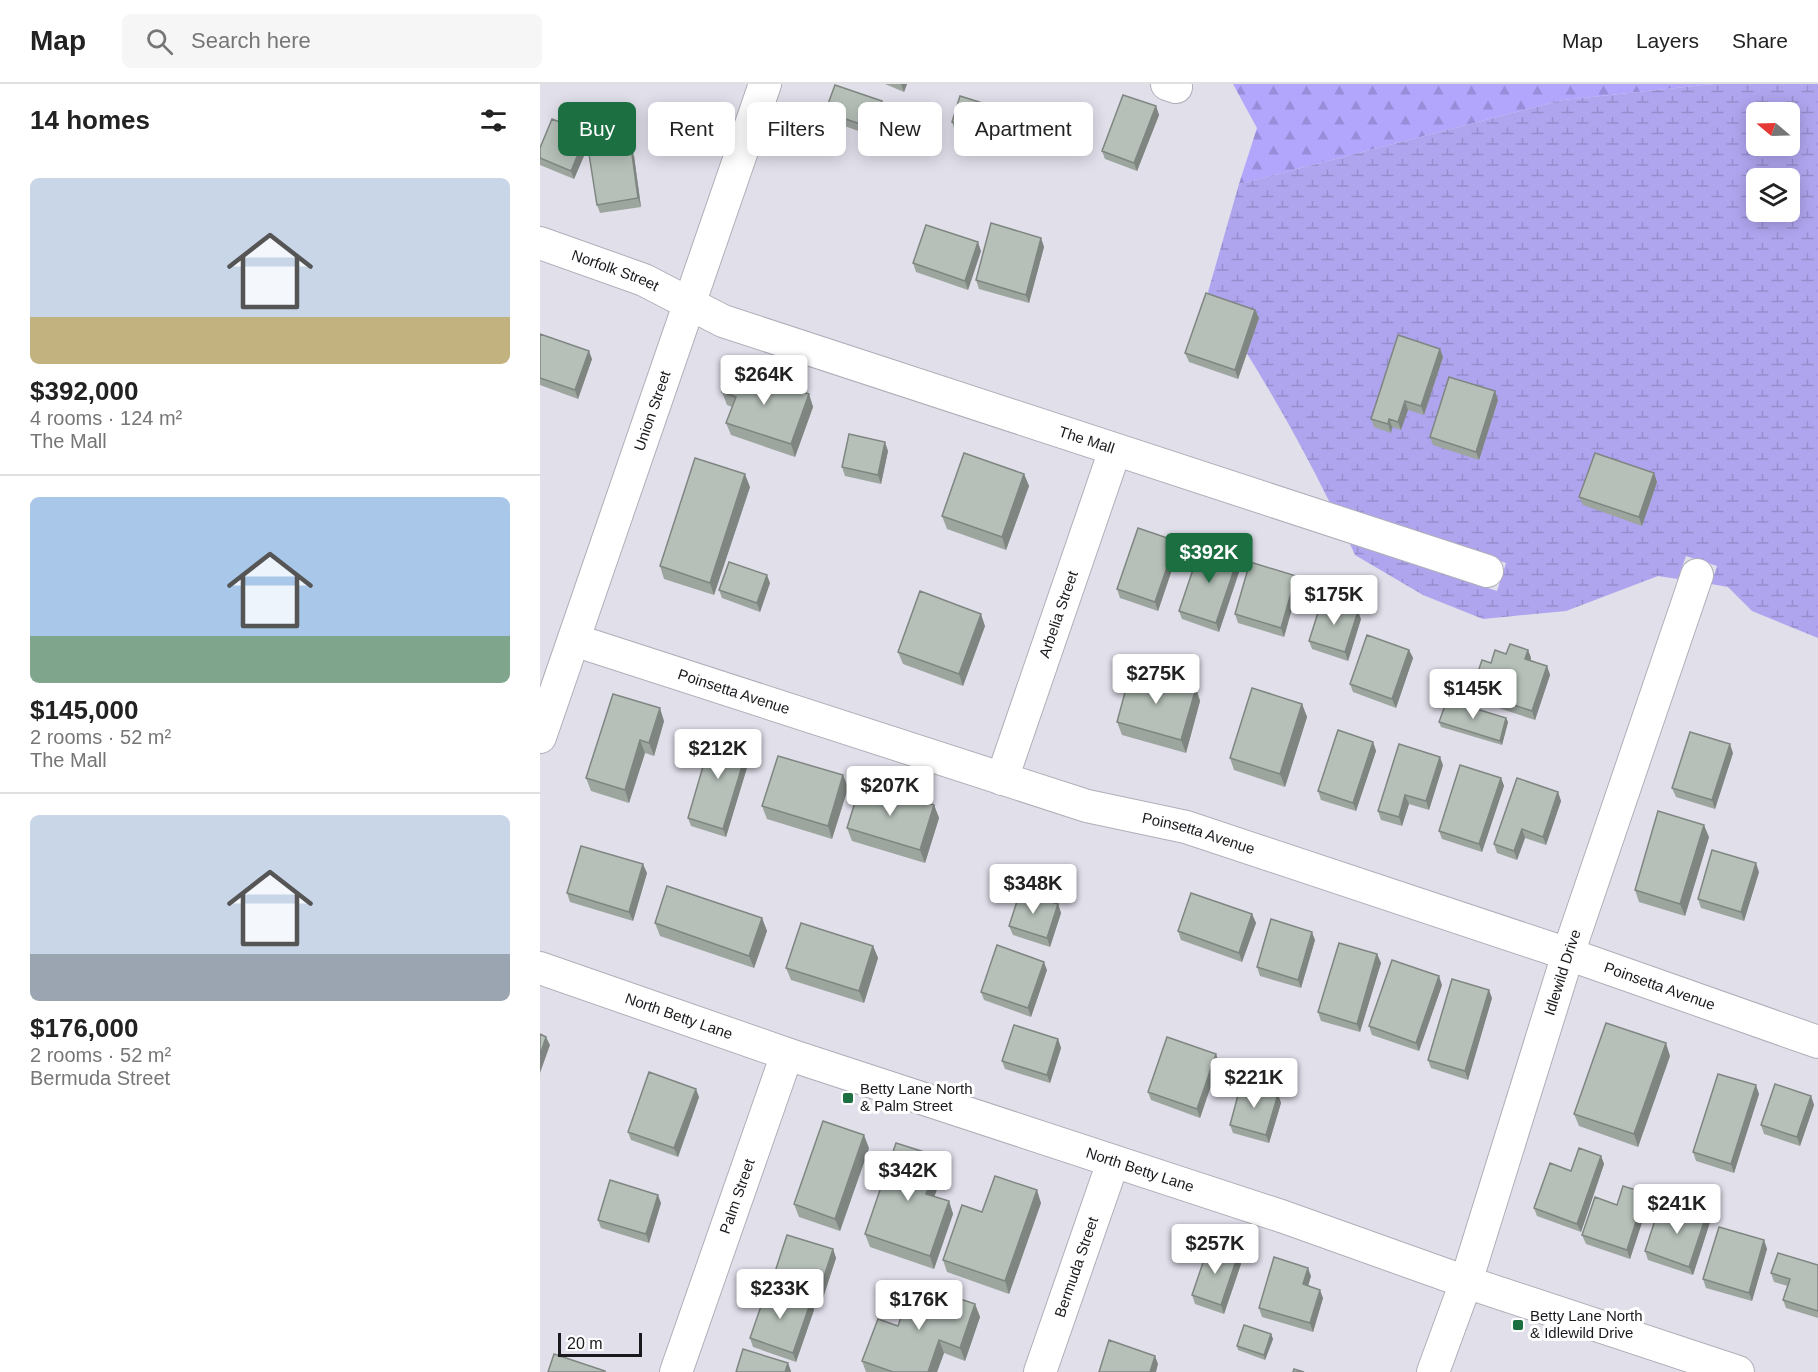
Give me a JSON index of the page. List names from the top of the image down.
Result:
{
  "streets": {
    "street": [
      "Norfolk Street",
      "Union Street",
      "The Mall",
      "Arbelia Street",
      "Poinsetta Avenue",
      "Idlewild Drive",
      "North Betty Lane",
      "Palm Street",
      "Bermuda Street"
    ]
  },
  "crossings": [
    ["Norfolk Street", "Union Street"],
    ["Norfolk Street", "The Mall"],
    ["Union Street", "The Mall"],
    ["Union Street", "Poinsetta Avenue"],
    ["The Mall", "Arbelia Street"],
    ["Arbelia Street", "Poinsetta Avenue"],
    ["Poinsetta Avenue", "Idlewild Drive"],
    ["Idlewild Drive", "North Betty Lane"],
    ["North Betty Lane", "Palm Street"],
    ["North Betty Lane", "Bermuda Street"]
  ],
  "places": {
    "transit": ["Betty Lane North & Palm Street", "Betty Lane North & Idlewild Drive"]
  },
  "scale_bar": "20 m",
  "north": "left",
  "page": {
    "header": "Map",
    "search": "Search here",
    "nav": ["Map", "Layers", "Share"],
    "heading": "14 homes",
    "chip": [
      "Buy",
      "Rent",
      "Filters",
      "New",
      "Apartment"
    ],
    "list": [
      {
        "name": "$392,000",
        "note": "4 rooms · 124 m² · The Mall"
      },
      {
        "name": "$145,000",
        "note": "2 rooms · 52 m² · The Mall"
      },
      {
        "name": "$176,000",
        "note": "2 rooms · 52 m² · Bermuda Street"
      }
    ],
    "price": [
      "$264K",
      "$392K",
      "$175K",
      "$275K",
      "$145K",
      "$212K",
      "$207K",
      "$348K",
      "$221K",
      "$342K",
      "$241K",
      "$257K",
      "$233K",
      "$176K"
    ],
    "scale": "20 m"
  }
}
